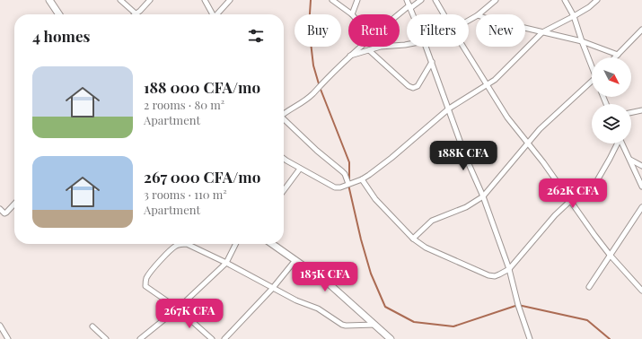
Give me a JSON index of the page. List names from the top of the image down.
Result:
{
  "north": "bottom right",
  "page": {
    "chip": [
      "Buy",
      "Rent",
      "Filters",
      "New"
    ],
    "heading": "4 homes",
    "list": [
      {
        "name": "188 000 CFA/mo",
        "note": "2 rooms · 80 m² · Apartment"
      },
      {
        "name": "267 000 CFA/mo",
        "note": "3 rooms · 110 m² · Apartment"
      }
    ],
    "price": [
      "188K CFA",
      "262K CFA",
      "185K CFA",
      "267K CFA"
    ]
  }
}
